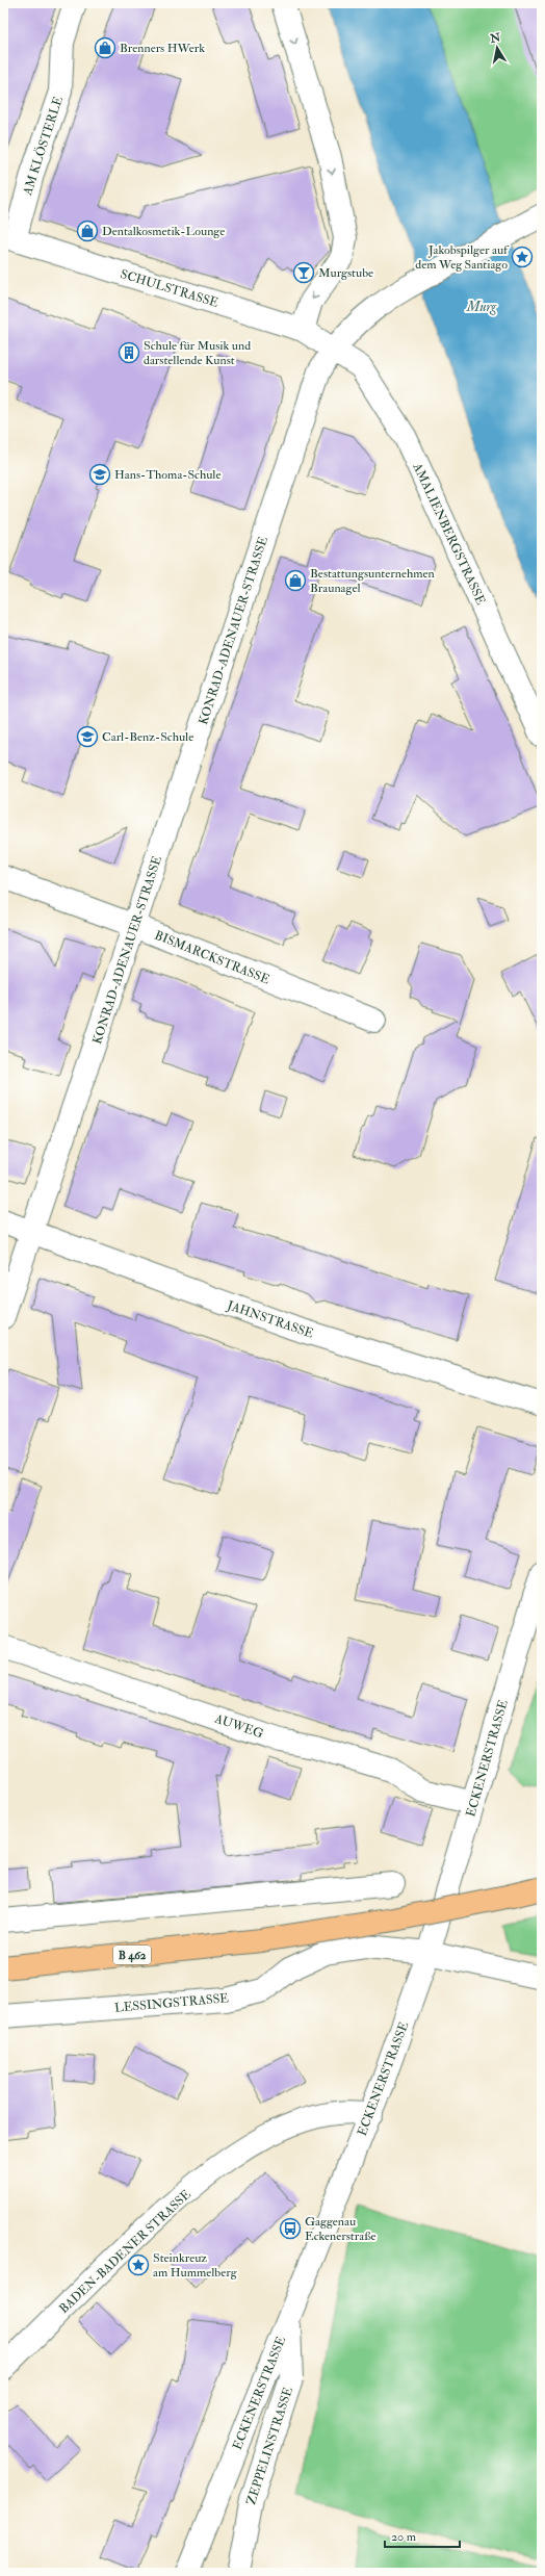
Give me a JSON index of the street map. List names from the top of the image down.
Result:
{
  "streets": {
    "main road": ["B 462"],
    "street": [
      "AM KLÖSTERLE",
      "SCHULSTRASSE",
      "AMALIENBERGSTRASSE",
      "KONRAD-ADENAUER-STRASSE",
      "BISMARCKSTRASSE",
      "JAHNSTRASSE",
      "AUWEG",
      "ECKENERSTRASSE",
      "LESSINGSTRASSE",
      "BADEN-BADENER STRASSE",
      "ZEPPELINSTRASSE"
    ]
  },
  "crossings": [
    ["AM KLÖSTERLE", "SCHULSTRASSE"],
    ["SCHULSTRASSE", "AMALIENBERGSTRASSE"],
    ["SCHULSTRASSE", "KONRAD-ADENAUER-STRASSE"],
    ["AMALIENBERGSTRASSE", "KONRAD-ADENAUER-STRASSE"],
    ["KONRAD-ADENAUER-STRASSE", "BISMARCKSTRASSE"],
    ["KONRAD-ADENAUER-STRASSE", "JAHNSTRASSE"],
    ["AUWEG", "ECKENERSTRASSE"],
    ["ECKENERSTRASSE", "LESSINGSTRASSE"],
    ["ECKENERSTRASSE", "BADEN-BADENER STRASSE"],
    ["ECKENERSTRASSE", "ZEPPELINSTRASSE"]
  ],
  "water": ["Murg"],
  "places": {
    "shop": ["Brenners HWerk", "Dentalkosmetik-Lounge", "Bestattungsunternehmen Braunagel"],
    "place": ["Jakobspilger auf dem Weg Santiago", "Steinkreuz am Hummelberg"],
    "bar": ["Murgstube"],
    "building": ["Schule für Musik und darstellende Kunst"],
    "school or university": ["Hans-Thoma-Schule", "Carl-Benz-Schule"],
    "bus stop": ["Gaggenau Eckenerstraße"]
  },
  "scale_bar": "20 m",
  "north": "top"
}
